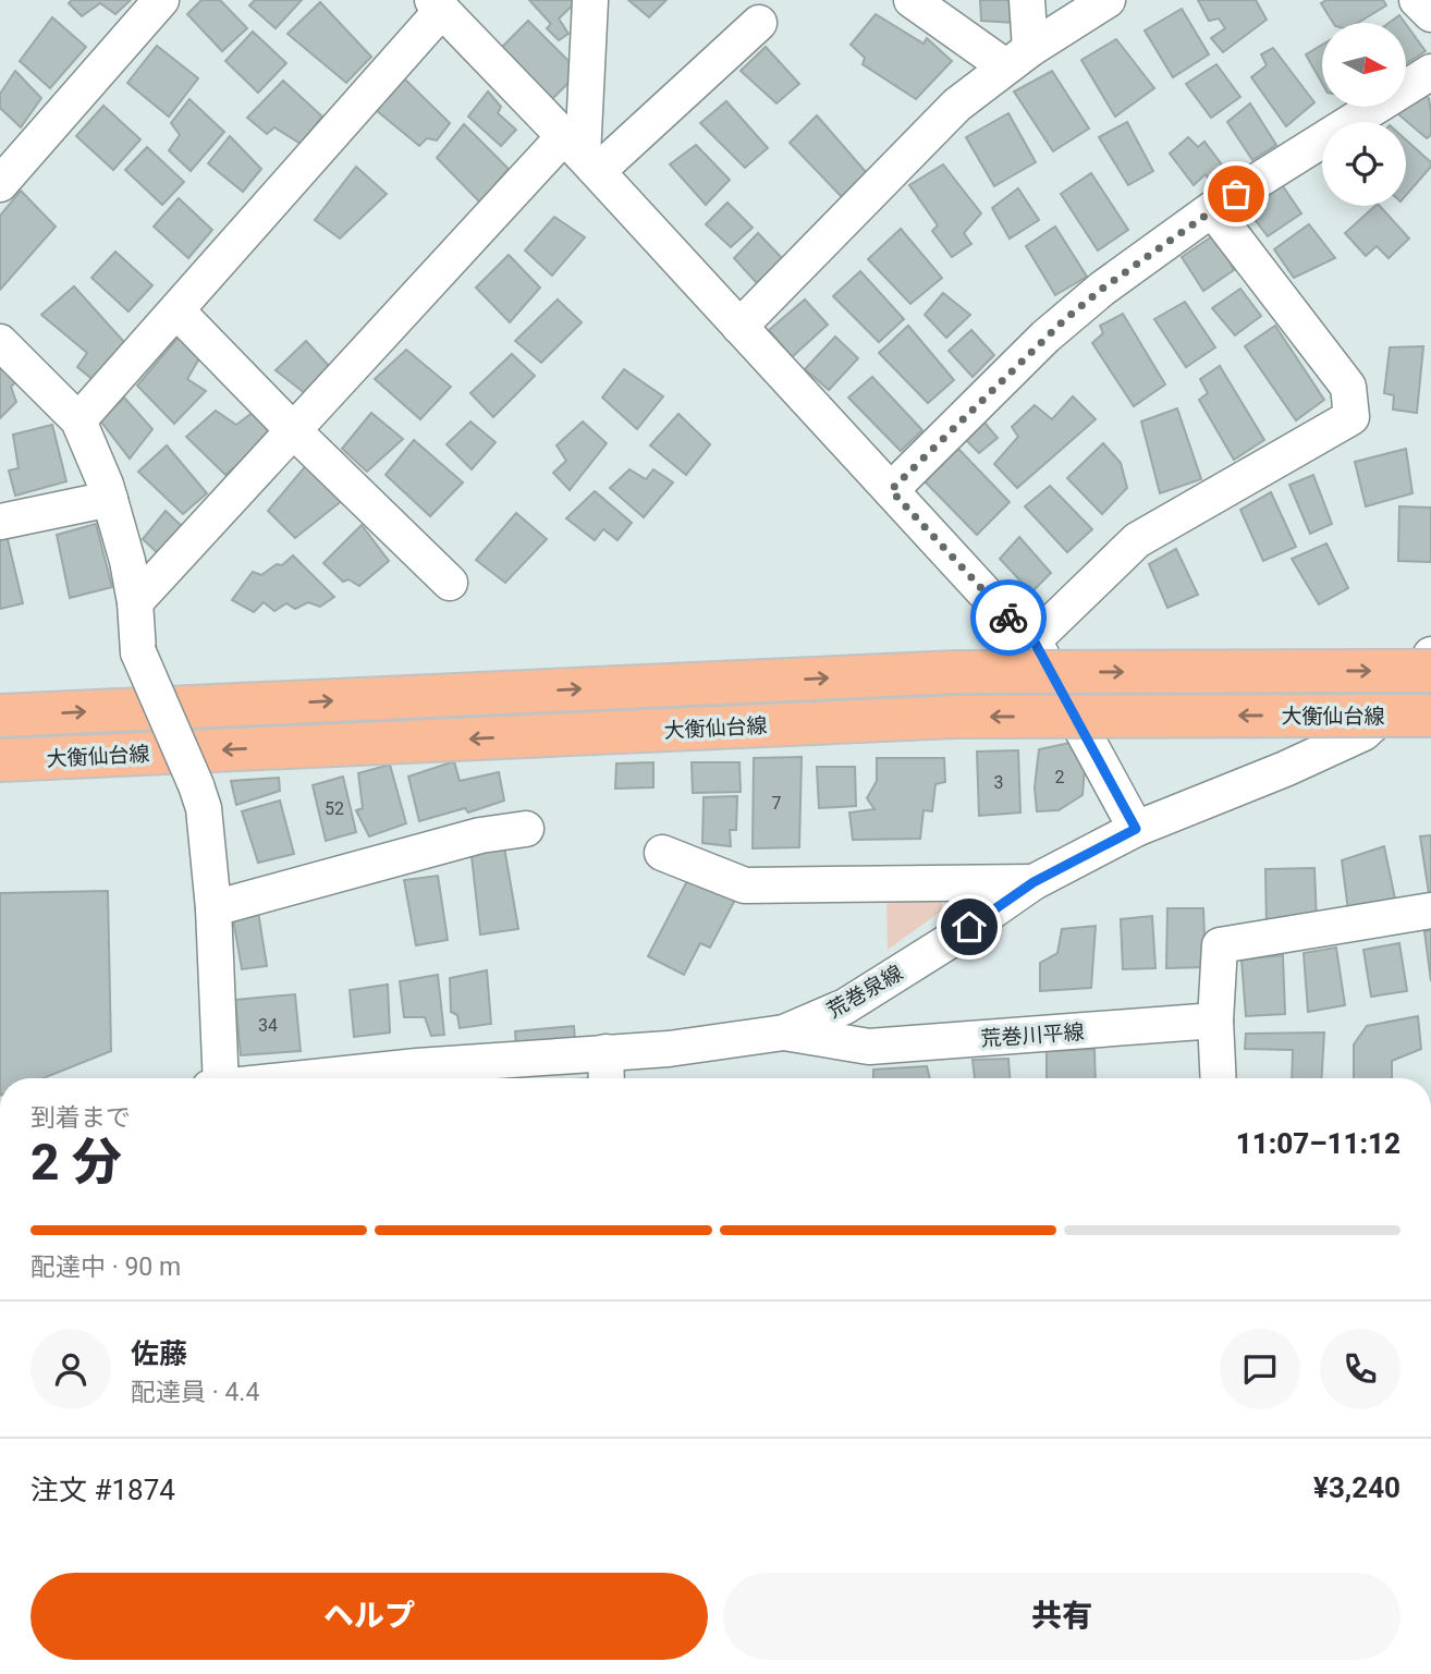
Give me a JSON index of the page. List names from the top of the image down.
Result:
{
  "streets": {
    "main road": ["大衡仙台線"],
    "street": ["荒巻泉線", "荒巻川平線"]
  },
  "crossings": [
    ["荒巻泉線", "荒巻川平線"]
  ],
  "house_numbers": [
    "2",
    "3",
    "7",
    "52",
    "34"
  ],
  "north": "right",
  "page": {
    "heading": ["2 分", "到着まで", "11:07–11:12"],
    "panel": [
      "佐藤",
      "配達員 · 4.4",
      "注文 #1874",
      "¥3,240"
    ],
    "bar": "配達中 · 90 m",
    "buttons": ["ヘルプ", "共有"]
  }
}
